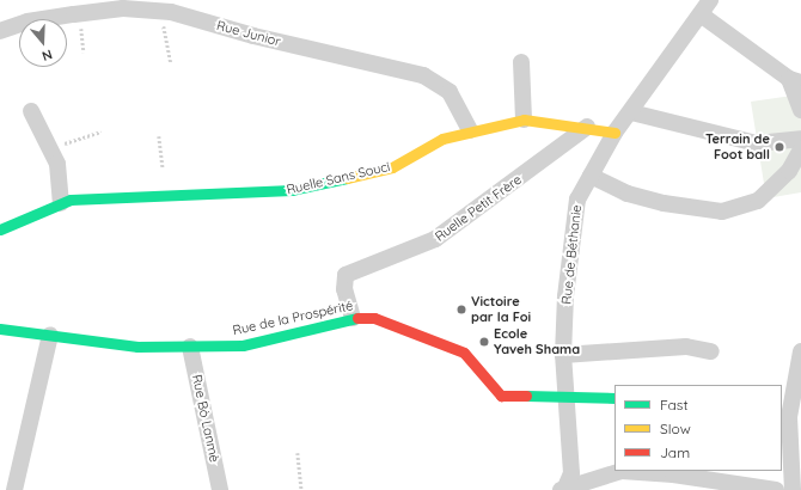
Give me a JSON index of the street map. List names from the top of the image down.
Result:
{
  "streets": {
    "street": [
      "Rue Junior",
      "Ruelle Sans Souci",
      "Ruelle Petit Frère",
      "Rue de Béthanie",
      "Rue de la Prospérité",
      "Rue Bò Lanmè"
    ]
  },
  "crossings": [
    ["Rue Junior", "Ruelle Sans Souci"],
    ["Ruelle Sans Souci", "Ruelle Petit Frère"],
    ["Ruelle Sans Souci", "Rue de Béthanie"],
    ["Ruelle Petit Frère", "Rue de la Prospérité"],
    ["Rue de Béthanie", "Rue de la Prospérité"],
    ["Rue de la Prospérité", "Rue Bò Lanmè"]
  ],
  "places": ["Terrain de Foot ball", "Victoire par la Foi", "Ecole Yaveh Shama"],
  "legend": ["Fast", "Slow", "Jam"],
  "north": "bottom"
}
